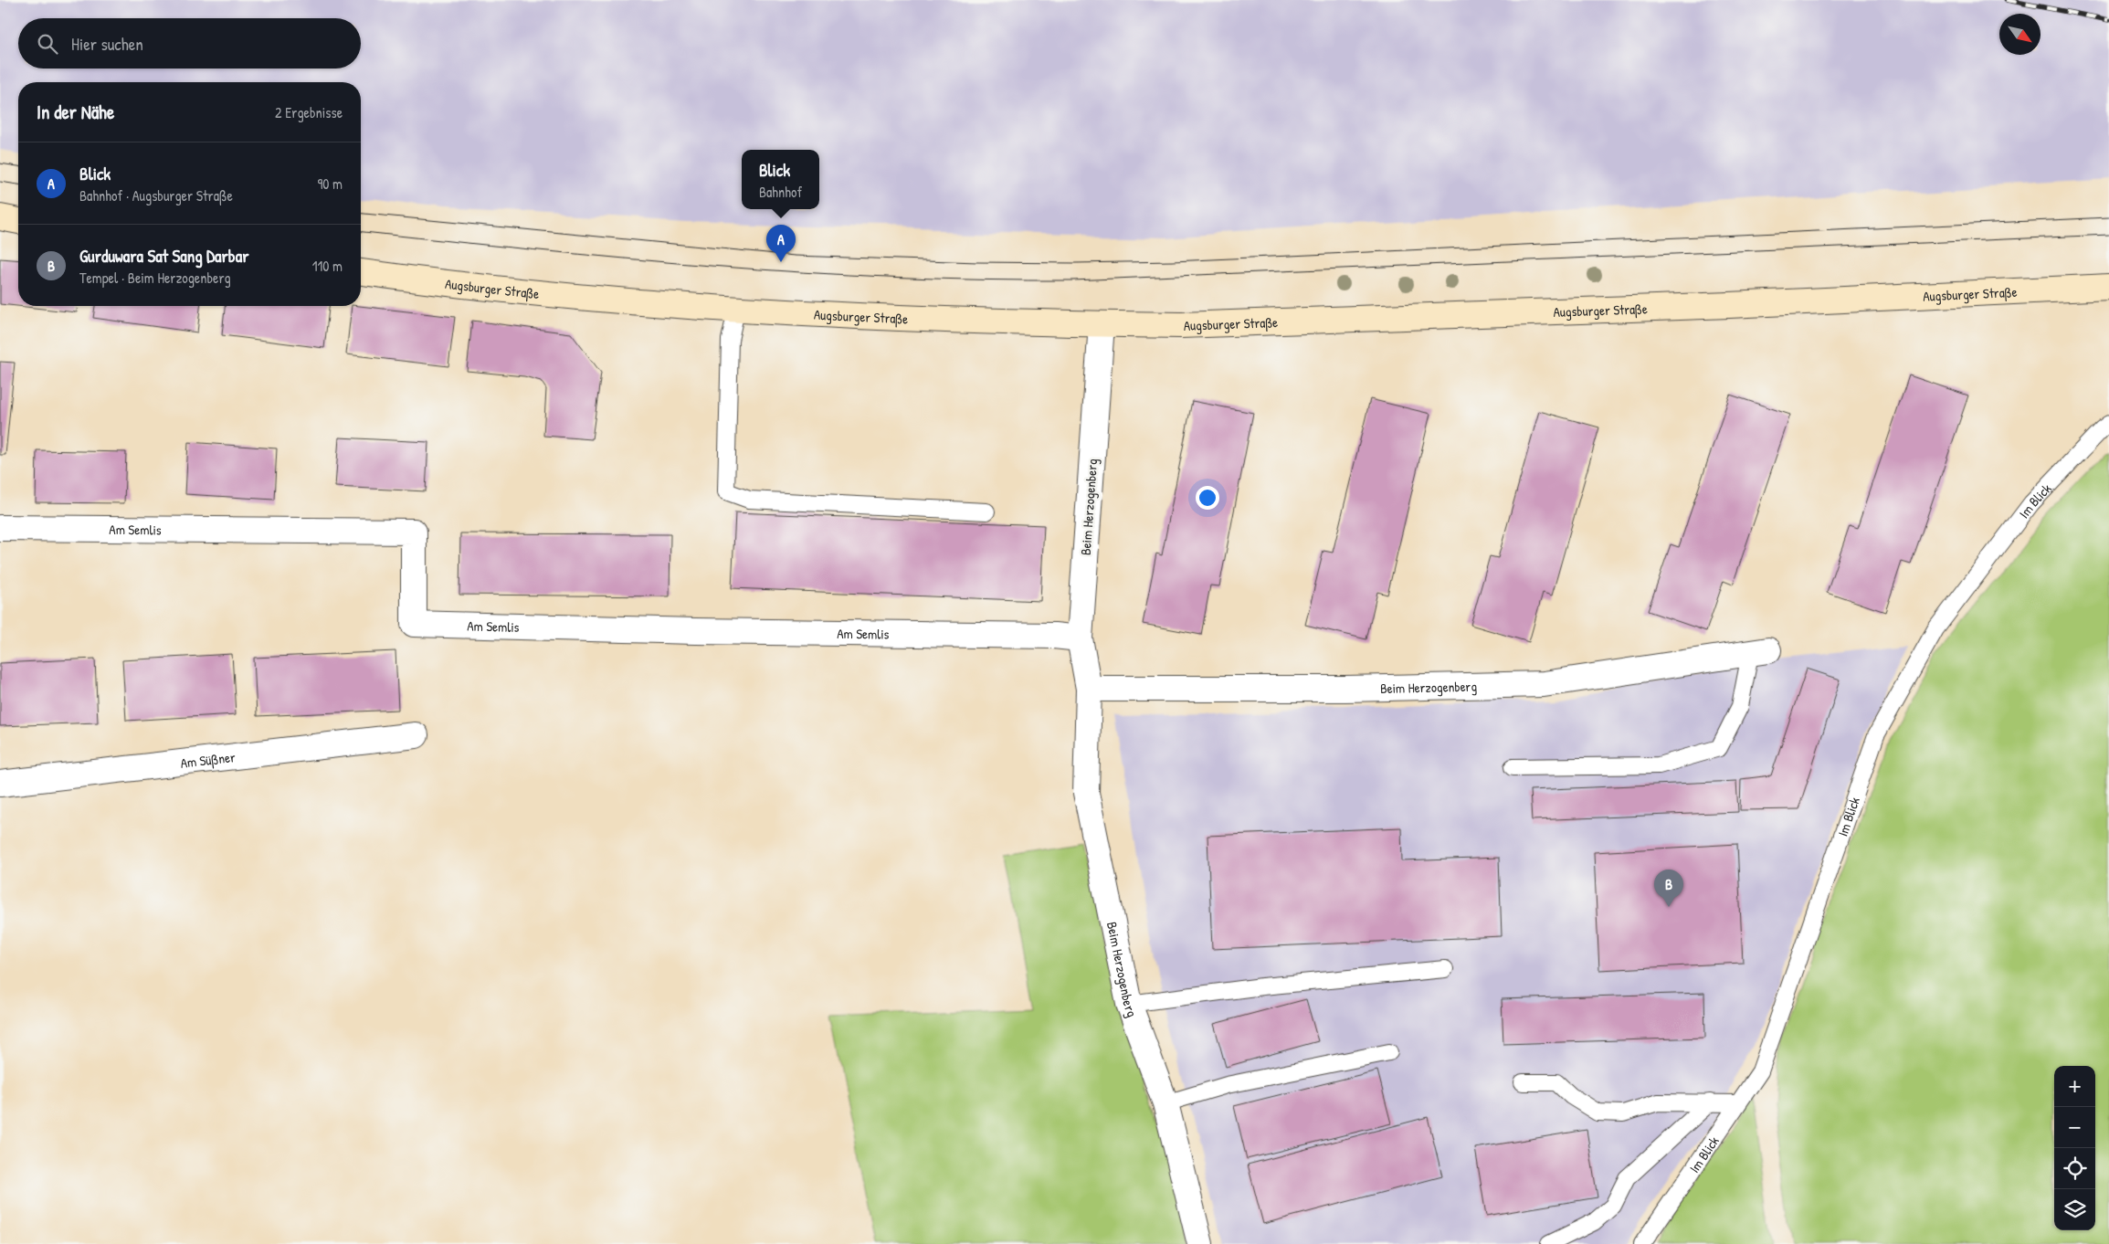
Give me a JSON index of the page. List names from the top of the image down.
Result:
{
  "streets": {
    "main road": ["Augsburger Straße"],
    "street": ["Beim Herzogenberg", "Am Semlis", "Am Süßner"],
    "lane": ["Im Blick"]
  },
  "crossings": [
    ["Augsburger Straße", "Beim Herzogenberg"],
    ["Beim Herzogenberg", "Am Semlis"]
  ],
  "north": "bottom right",
  "page": {
    "search": "Hier suchen",
    "heading": ["In der Nähe", "2 Ergebnisse"],
    "list": [
      {
        "mark": "A",
        "name": "Blick",
        "note": "Bahnhof · Augsburger Straße",
        "value": "90 m"
      },
      {
        "mark": "B",
        "name": "Gurduwara Sat Sang Darbar",
        "note": "Tempel · Beim Herzogenberg",
        "value": "110 m"
      }
    ],
    "popup": ["Blick", "Bahnhof"],
    "pins": ["A", "B"],
    "map_buttons": ["+", "−"]
  }
}
